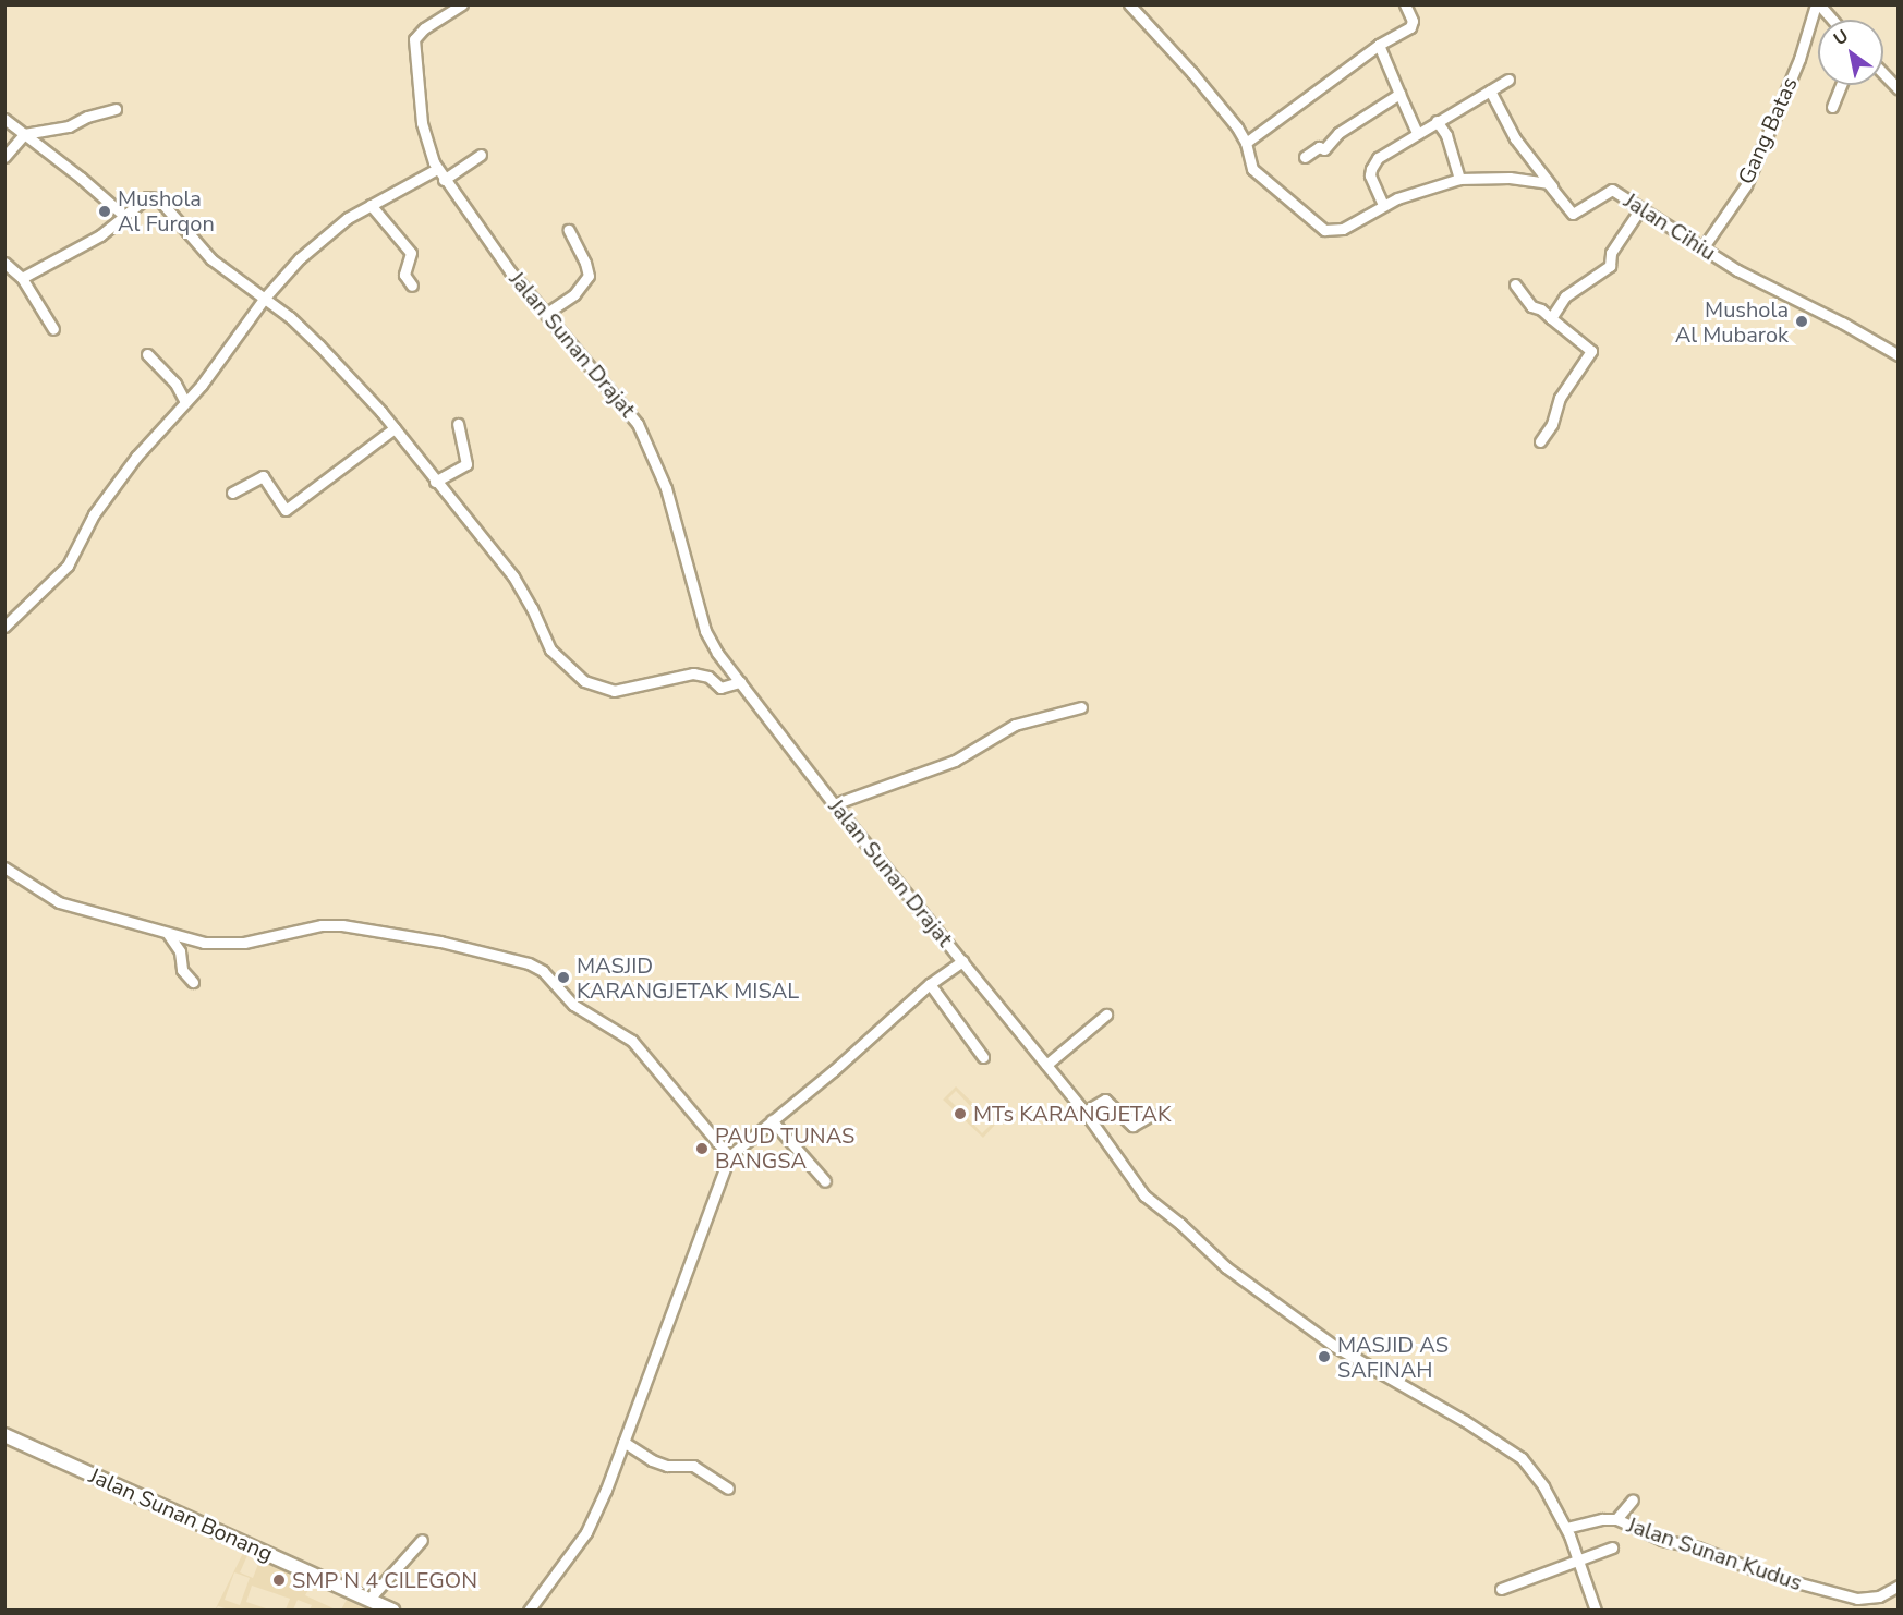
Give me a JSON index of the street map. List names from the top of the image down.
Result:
{
  "streets": {
    "street": [
      "Gang Batas",
      "Jalan Cihiu",
      "Jalan Sunan Drajat",
      "Jalan Sunan Bonang",
      "Jalan Sunan Kudus"
    ]
  },
  "crossings": [
    ["Gang Batas", "Jalan Cihiu"],
    ["Jalan Sunan Drajat", "Jalan Sunan Kudus"]
  ],
  "places": [
    "Mushola Al Furqon",
    "Mushola Al Mubarok",
    "MASJID KARANGJETAK MISAL",
    "MTs KARANGJETAK",
    "PAUD TUNAS BANGSA",
    "MASJID AS SAFINAH",
    "SMP N 4 CILEGON"
  ],
  "north": "top left"
}
